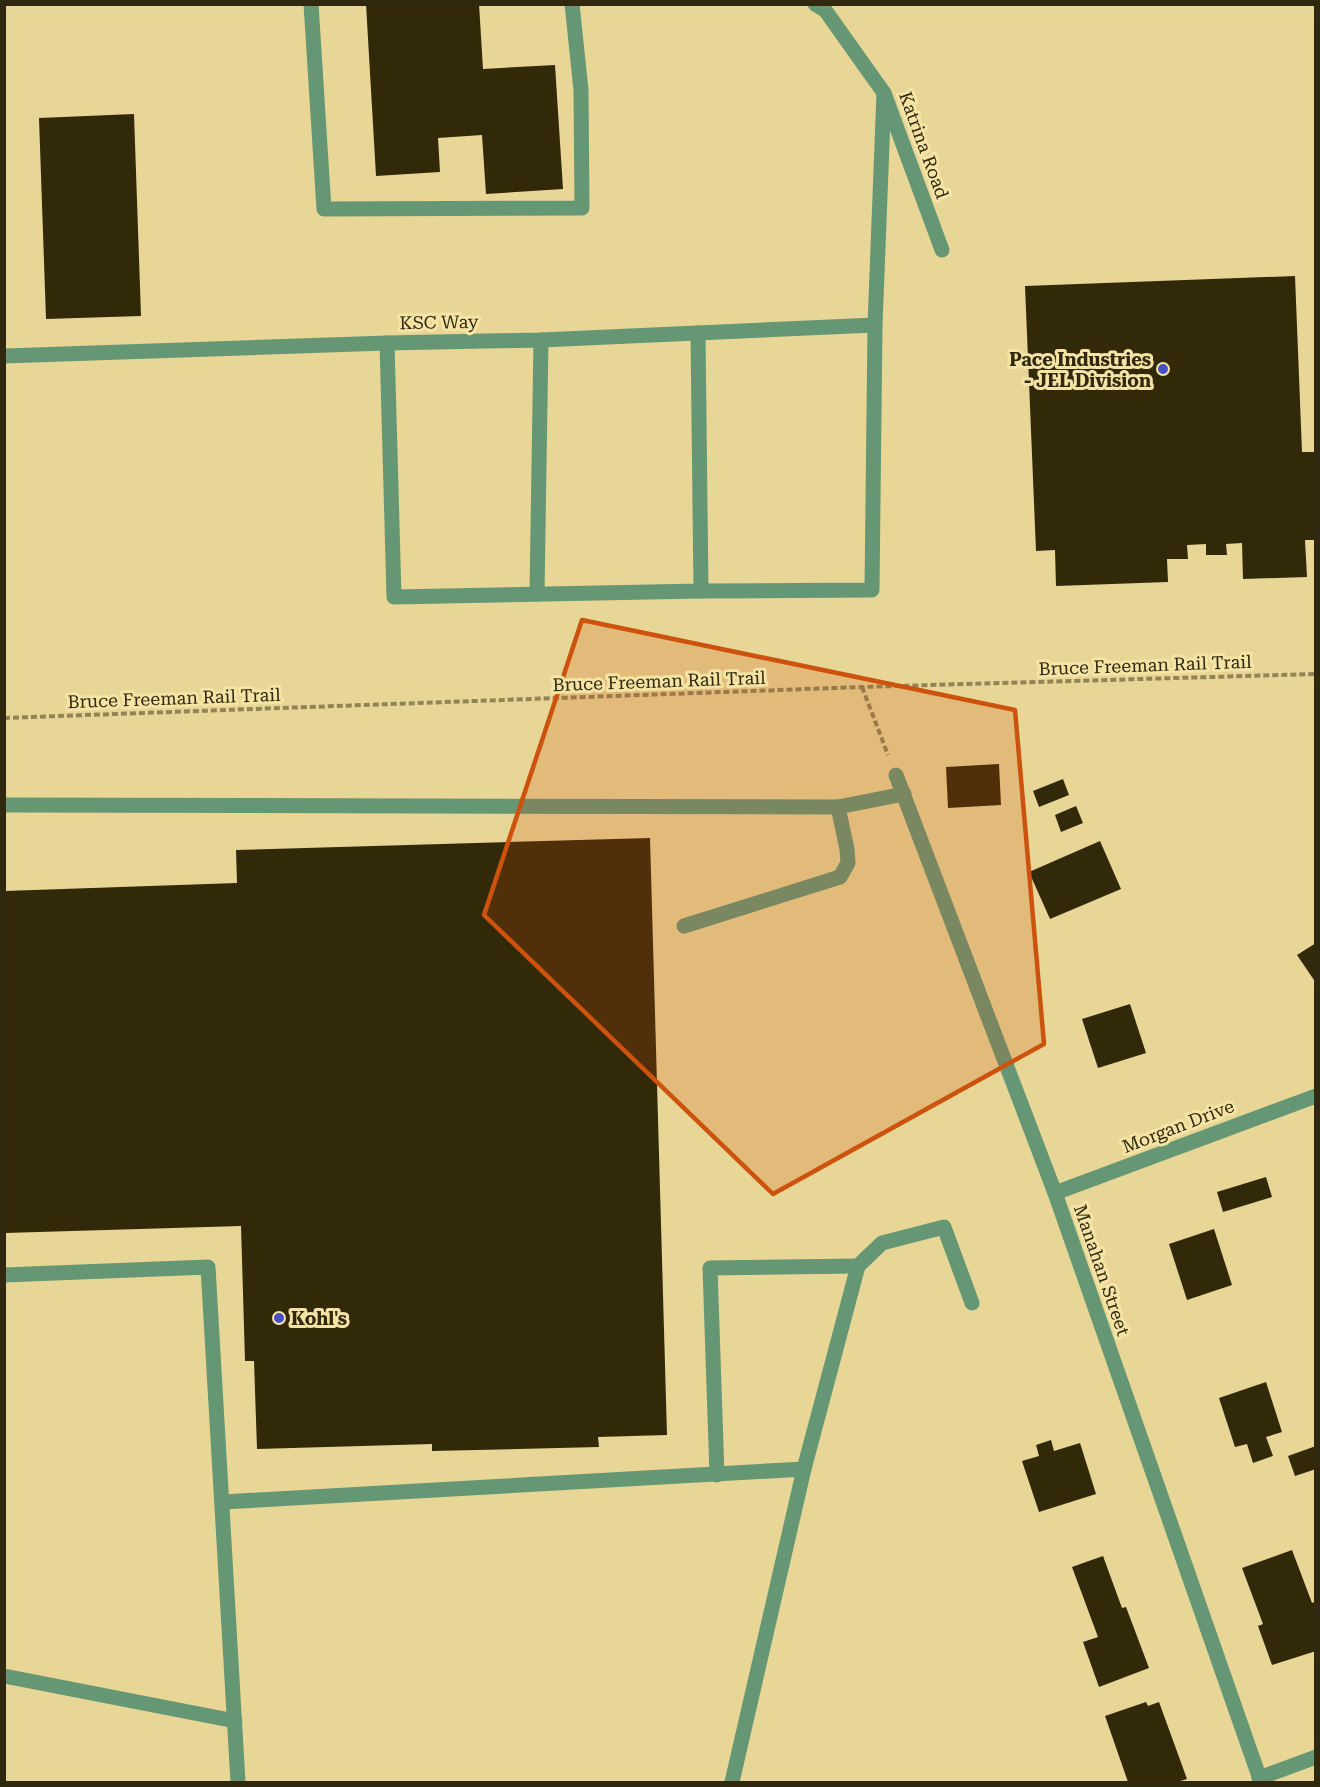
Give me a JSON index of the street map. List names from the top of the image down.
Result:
{
  "streets": {
    "street": [
      "Katrina Road",
      "KSC Way",
      "Morgan Drive",
      "Manahan Street"
    ],
    "path": ["Bruce Freeman Rail Trail"]
  },
  "crossings": [
    ["Morgan Drive", "Manahan Street"]
  ],
  "places": ["Pace Industries - JEL Division", "Kohl's"]
}
